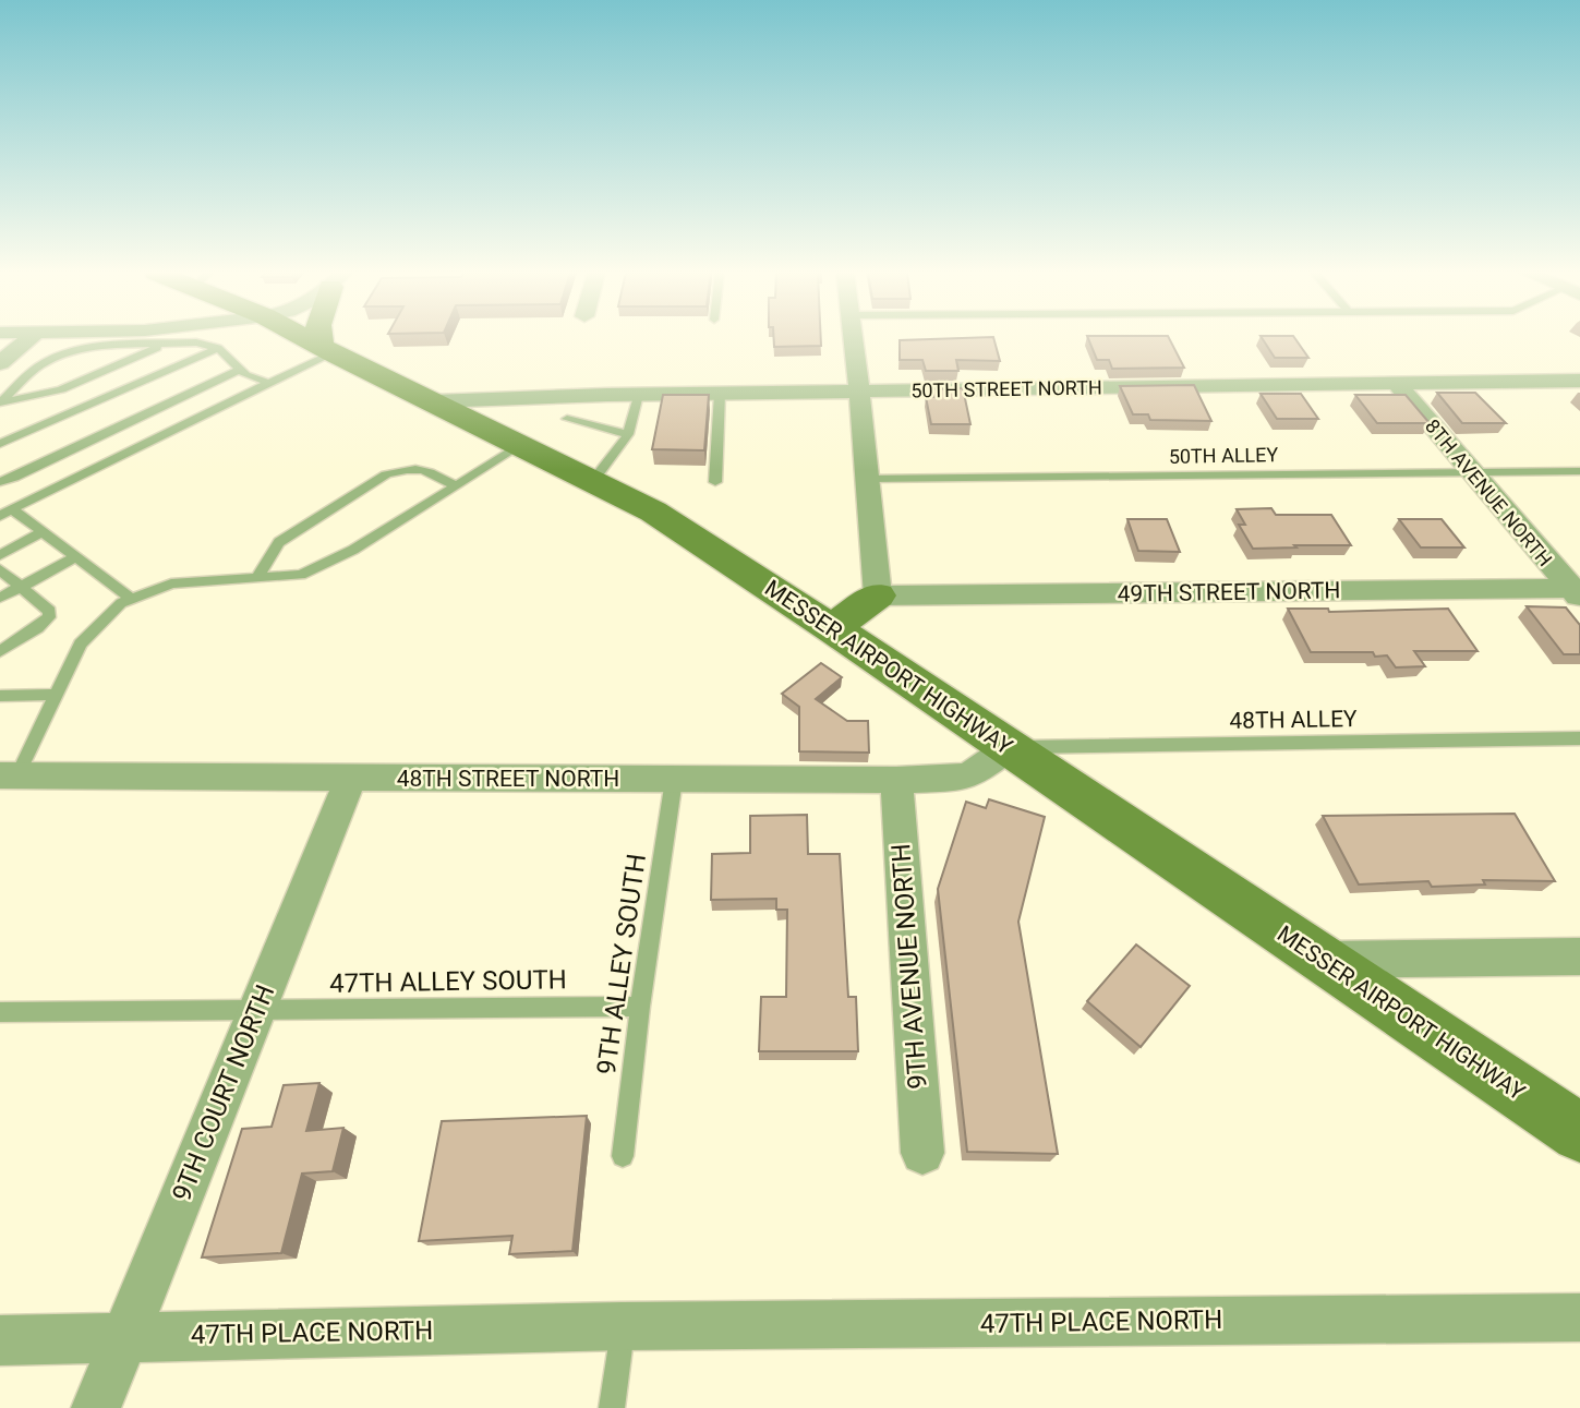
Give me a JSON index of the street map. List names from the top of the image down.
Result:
{
  "streets": {
    "main road": ["MESSER AIRPORT HIGHWAY"],
    "street": [
      "50TH STREET NORTH",
      "8TH AVENUE NORTH",
      "49TH STREET NORTH",
      "48TH STREET NORTH",
      "9TH AVENUE NORTH",
      "9TH COURT NORTH",
      "47TH PLACE NORTH"
    ],
    "lane": [
      "50TH ALLEY",
      "48TH ALLEY",
      "9TH ALLEY SOUTH",
      "47TH ALLEY SOUTH"
    ]
  },
  "crossings": [
    ["50TH STREET NORTH", "8TH AVENUE NORTH"],
    ["50TH STREET NORTH", "MESSER AIRPORT HIGHWAY"],
    ["50TH ALLEY", "8TH AVENUE NORTH"],
    ["8TH AVENUE NORTH", "49TH STREET NORTH"],
    ["MESSER AIRPORT HIGHWAY", "48TH ALLEY"],
    ["MESSER AIRPORT HIGHWAY", "48TH STREET NORTH"],
    ["48TH ALLEY", "48TH STREET NORTH"],
    ["48TH STREET NORTH", "9TH ALLEY SOUTH"],
    ["48TH STREET NORTH", "9TH AVENUE NORTH"],
    ["48TH STREET NORTH", "9TH COURT NORTH"],
    ["9TH ALLEY SOUTH", "47TH ALLEY SOUTH"],
    ["47TH ALLEY SOUTH", "9TH COURT NORTH"],
    ["9TH COURT NORTH", "47TH PLACE NORTH"]
  ]
}
